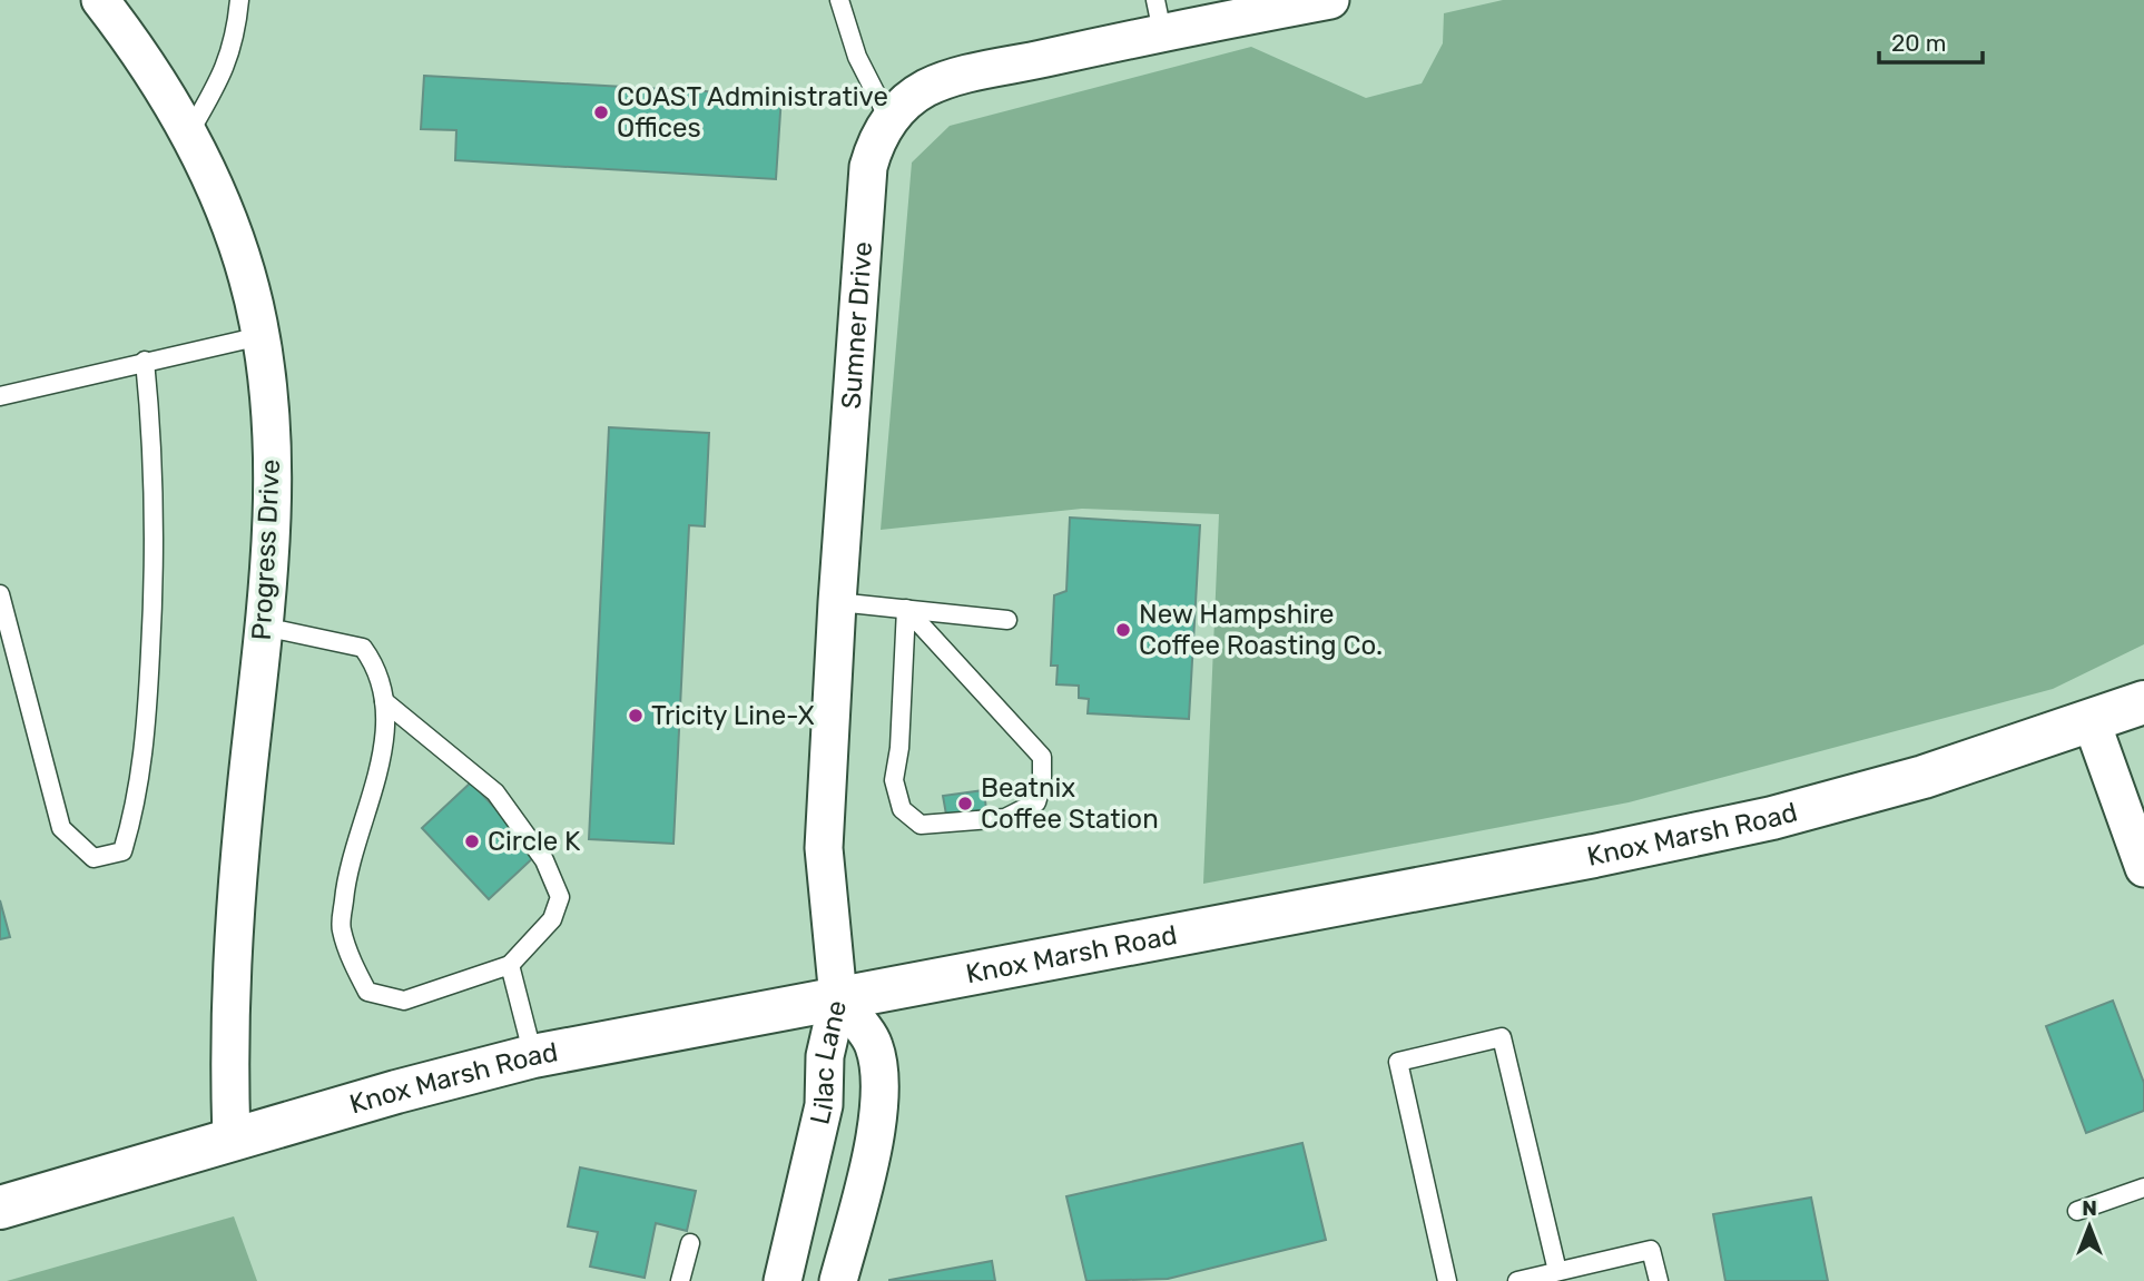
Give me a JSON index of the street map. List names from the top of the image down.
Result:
{
  "streets": {
    "main road": ["Knox Marsh Road"],
    "street": ["Sumner Drive", "Progress Drive", "Lilac Lane"]
  },
  "crossings": [
    ["Sumner Drive", "Knox Marsh Road"],
    ["Sumner Drive", "Lilac Lane"],
    ["Progress Drive", "Knox Marsh Road"],
    ["Knox Marsh Road", "Lilac Lane"]
  ],
  "places": [
    "COAST Administrative Offices",
    "New Hampshire Coffee Roasting Co.",
    "Tricity Line-X",
    "Beatnix Coffee Station",
    "Circle K"
  ],
  "scale_bar": "20 m",
  "north": "top"
}
